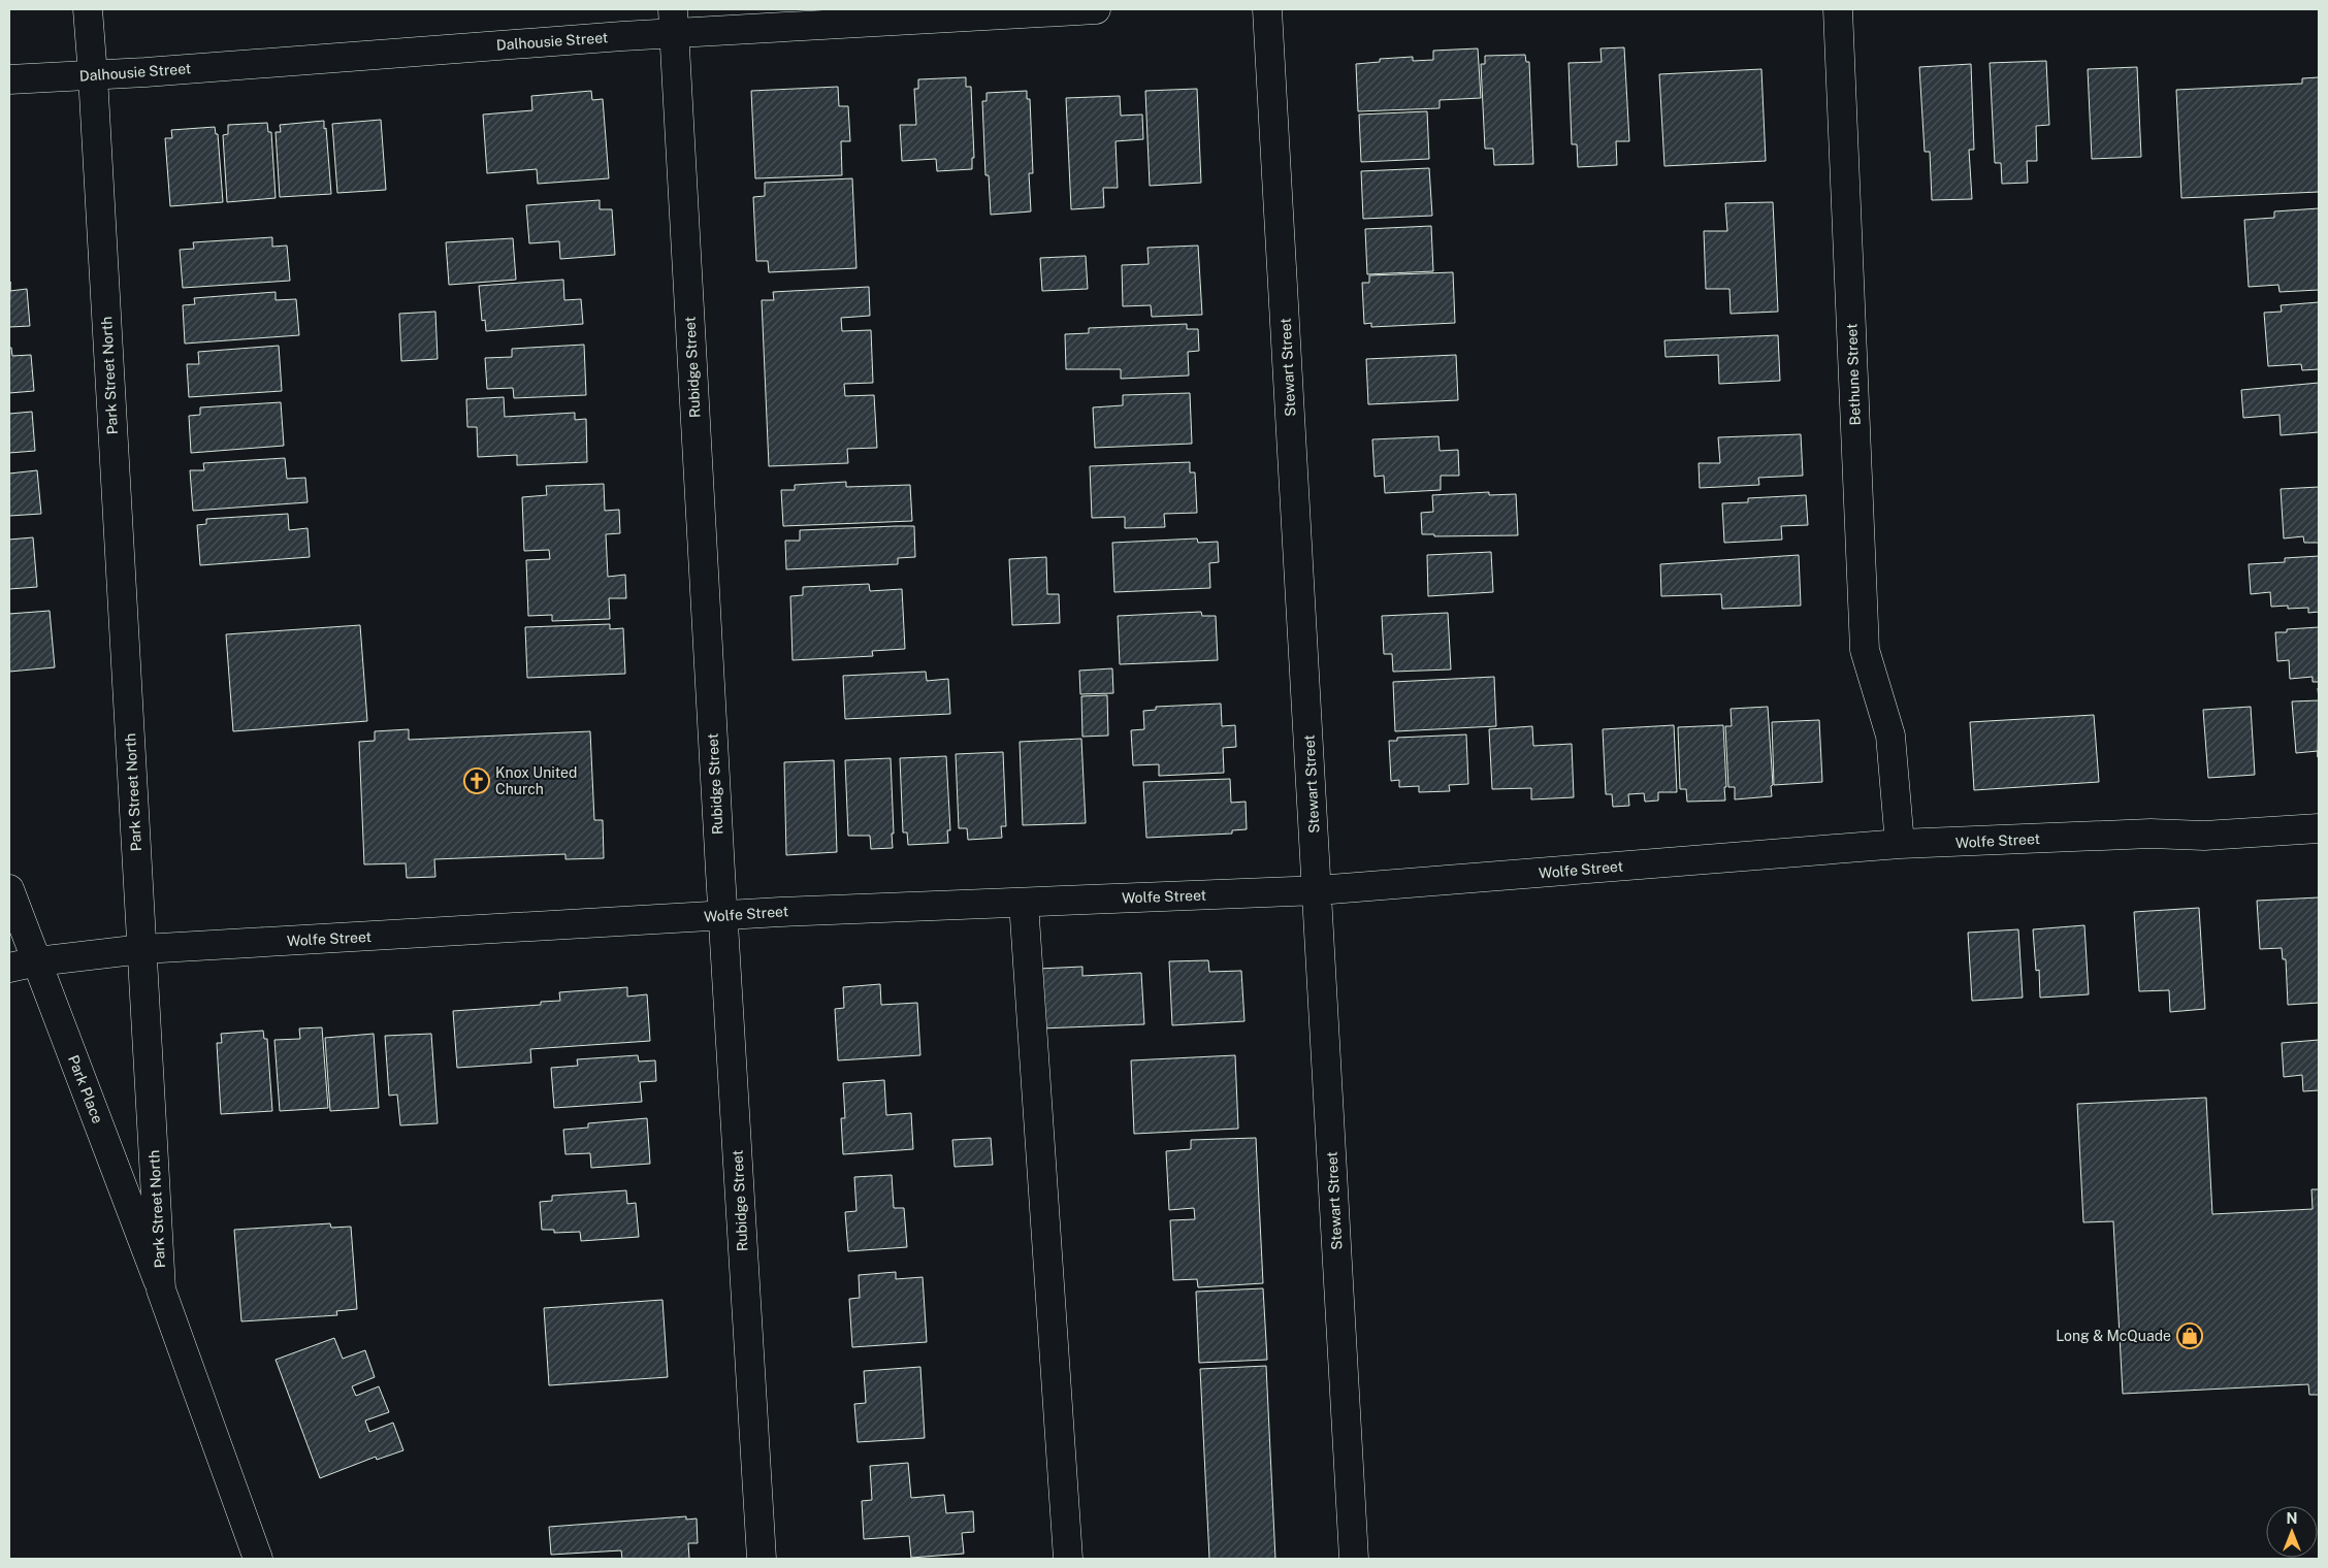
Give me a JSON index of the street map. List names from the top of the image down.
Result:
{
  "streets": {
    "street": [
      "Dalhousie Street",
      "Rubidge Street",
      "Stewart Street",
      "Bethune Street",
      "Park Street North",
      "Wolfe Street",
      "Park Place"
    ]
  },
  "crossings": [
    ["Dalhousie Street", "Rubidge Street"],
    ["Dalhousie Street", "Park Street North"],
    ["Rubidge Street", "Wolfe Street"],
    ["Stewart Street", "Wolfe Street"],
    ["Bethune Street", "Wolfe Street"],
    ["Park Street North", "Wolfe Street"],
    ["Park Street North", "Park Place"],
    ["Wolfe Street", "Park Place"]
  ],
  "places": {
    "church": ["Knox United Church"],
    "shop": ["Long & McQuade"]
  },
  "north": "top"
}
